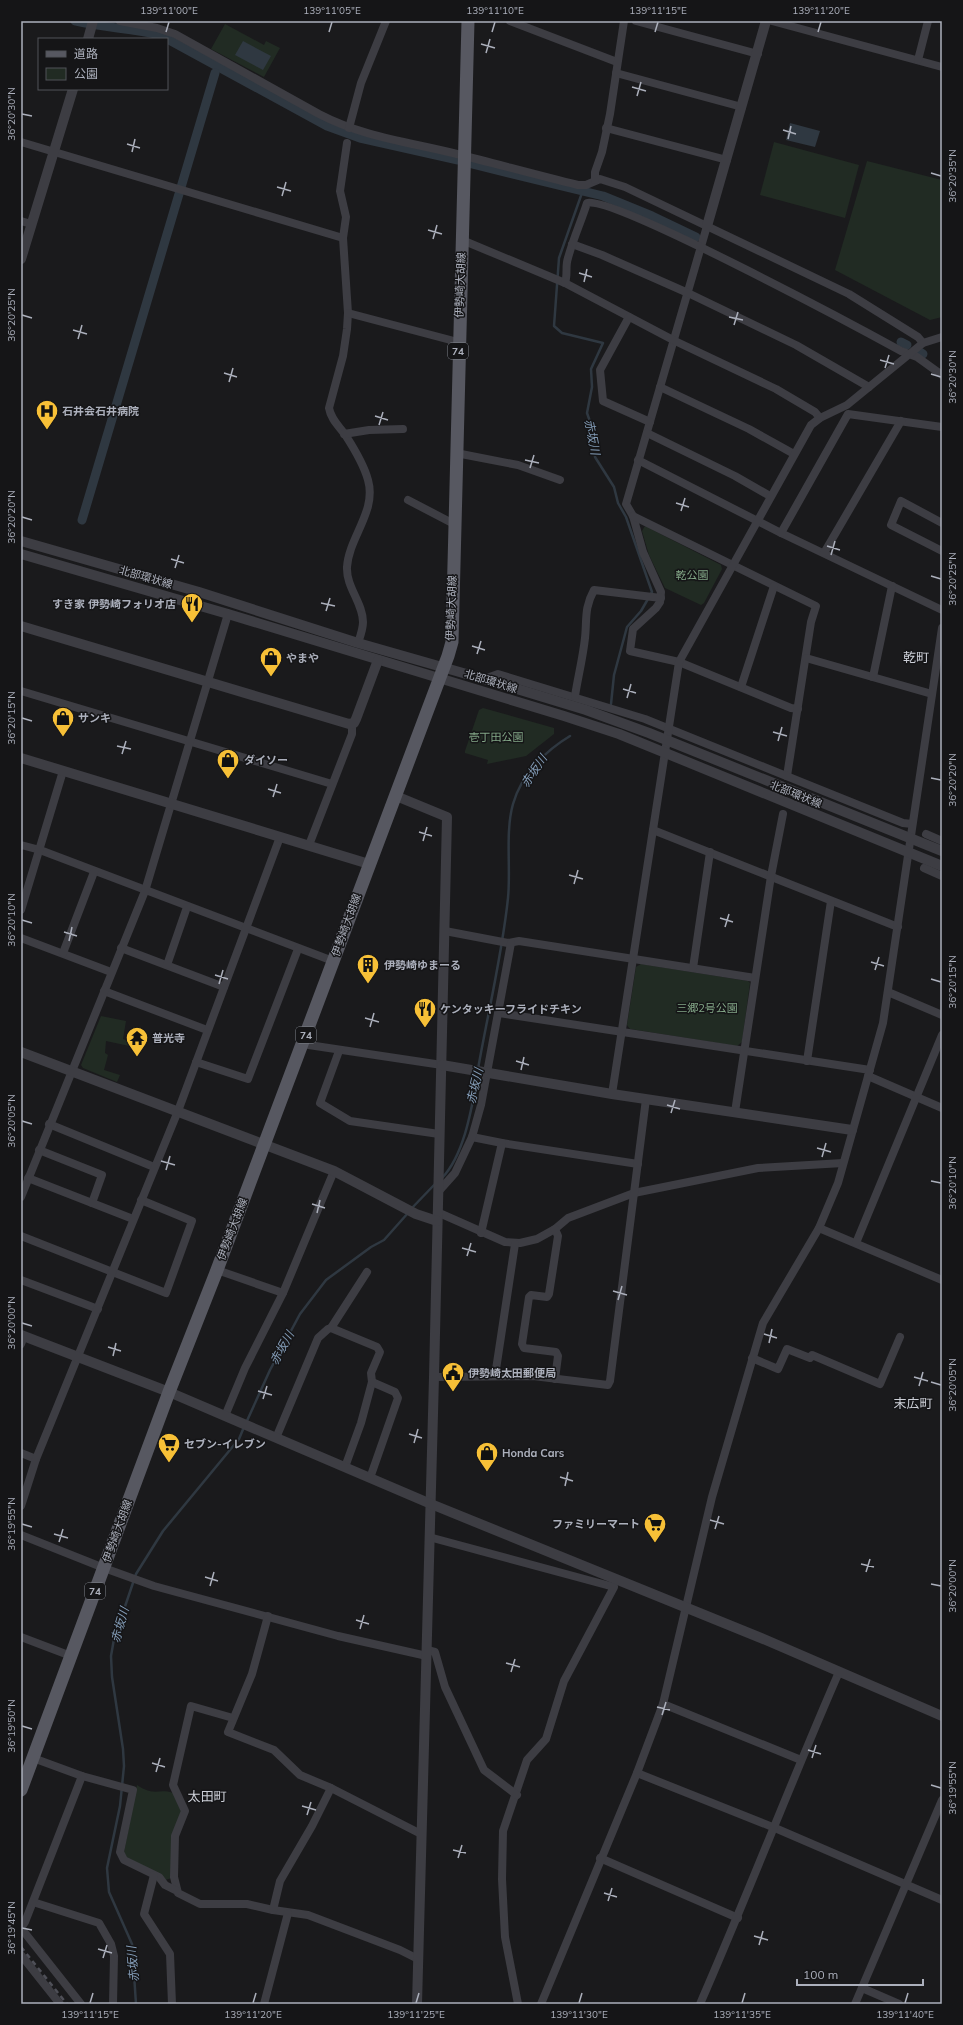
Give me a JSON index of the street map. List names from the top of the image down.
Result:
{
  "streets": {
    "main road": ["伊勢崎大胡線", "74"],
    "street": ["北部環状線"]
  },
  "crossings": [
    ["伊勢崎大胡線", "北部環状線"]
  ],
  "districts": ["乾町", "末広町", "太田町"],
  "water": ["赤坂川"],
  "parks": ["乾公園", "壱丁田公園", "三郷2号公園"],
  "places": {
    "hospital": ["石井会石井病院"],
    "restaurant": ["すき家 伊勢崎フォリオ店", "ケンタッキーフライドチキン"],
    "shop": [
      "やまや",
      "サンキ",
      "ダイソー",
      "Honda Cars"
    ],
    "building": ["伊勢崎ゆまーる"],
    "temple": ["普光寺"],
    "public building": ["伊勢崎太田郵便局"],
    "supermarket": ["セブン-イレブン", "ファミリーマート"]
  },
  "legend": ["道路", "公園"],
  "scale_bar": "100 m",
  "coordinates": [
    "139°11'00\"E",
    "139°11'05\"E",
    "139°11'10\"E",
    "139°11'15\"E",
    "139°11'20\"E",
    "36°20'30\"N",
    "36°20'35\"N",
    "36°20'25\"N",
    "36°20'20\"N",
    "36°20'15\"N",
    "36°20'10\"N",
    "36°20'05\"N",
    "36°20'00\"N",
    "36°19'55\"N",
    "36°19'50\"N",
    "36°19'45\"N",
    "139°11'25\"E",
    "139°11'30\"E",
    "139°11'35\"E",
    "139°11'40\"E"
  ]
}
